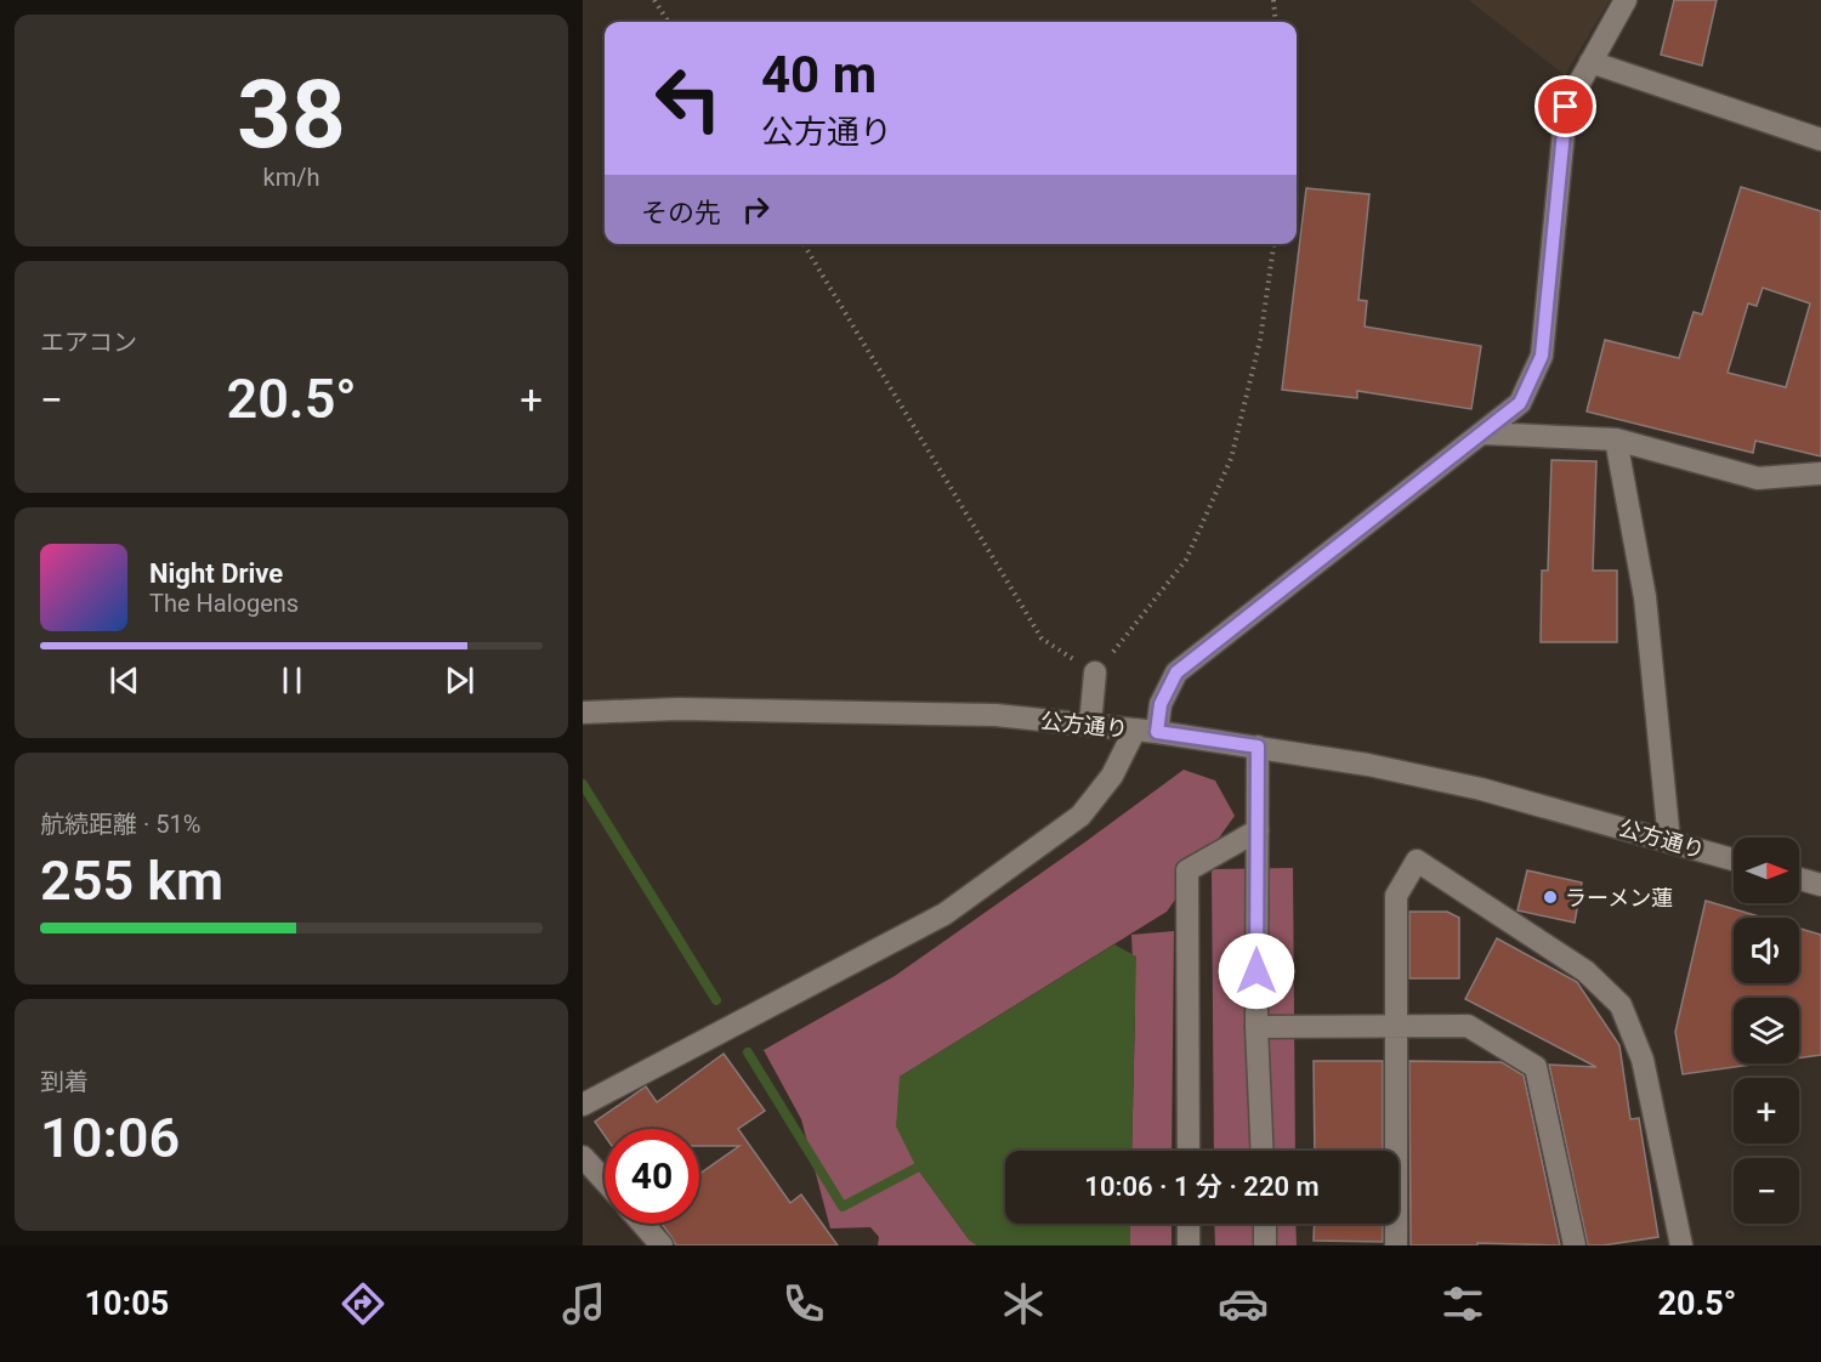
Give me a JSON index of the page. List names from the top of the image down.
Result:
{
  "streets": {
    "street": ["公方通り"]
  },
  "places": ["ラーメン蓮"],
  "north": "right",
  "page": {
    "tile": [
      ["38", "km/h"],
      "エアコン",
      ["航続距離 · 51%", "255 km"],
      ["到着", "10:06"]
    ],
    "turn": ["40 m", "公方通り"],
    "then": "その先",
    "heat": ["−", "20.5°", "+"],
    "song": ["Night Drive", "The Halogens"],
    "map_buttons": ["+", "−"],
    "limit": "40",
    "trip": "10:06 · 1 分 · 220 m",
    "tabs": ["10:05", "20.5°"]
  }
}
